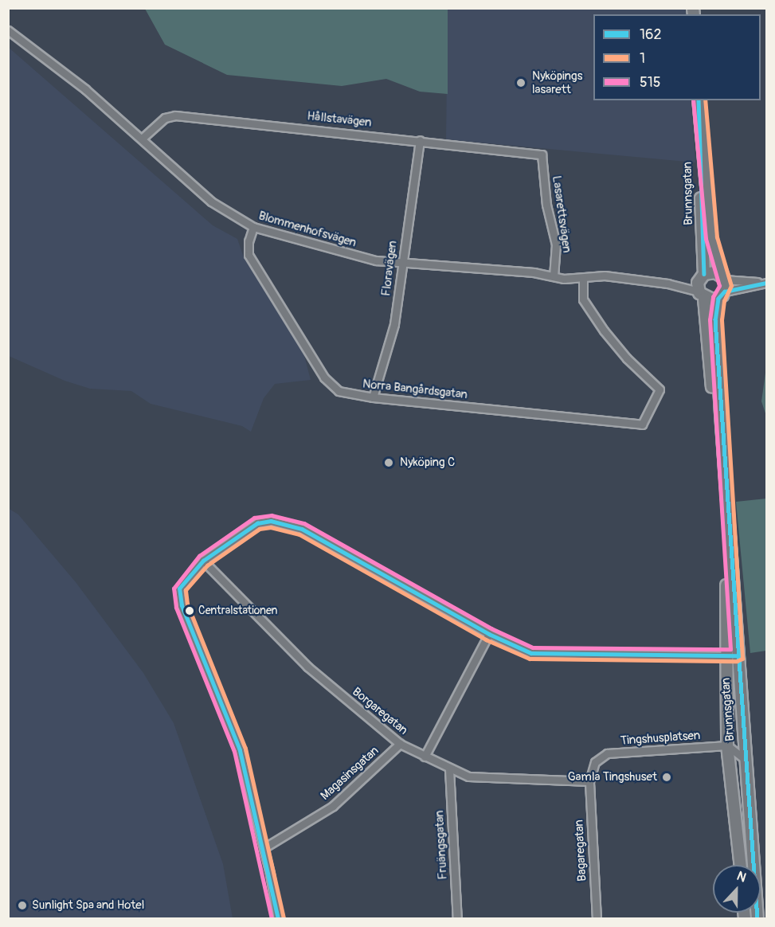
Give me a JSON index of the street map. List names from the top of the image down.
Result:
{
  "streets": {
    "main road": ["Brunnsgatan"],
    "street": [
      "Hållstavägen",
      "Lasarettsvägen",
      "Blommenhofsvägen",
      "Floravägen",
      "Norra Bangårdsgatan",
      "Borgaregatan",
      "Tingshusplatsen",
      "Magasinsgatan",
      "Fruängsgatan",
      "Bagaregatan"
    ]
  },
  "crossings": [
    ["Hållstavägen", "Lasarettsvägen"],
    ["Hållstavägen", "Blommenhofsvägen"],
    ["Hållstavägen", "Floravägen"],
    ["Brunnsgatan", "Blommenhofsvägen"],
    ["Brunnsgatan", "Tingshusplatsen"],
    ["Lasarettsvägen", "Blommenhofsvägen"],
    ["Blommenhofsvägen", "Floravägen"],
    ["Blommenhofsvägen", "Norra Bangårdsgatan"],
    ["Floravägen", "Norra Bangårdsgatan"],
    ["Borgaregatan", "Tingshusplatsen"],
    ["Borgaregatan", "Magasinsgatan"],
    ["Borgaregatan", "Fruängsgatan"],
    ["Borgaregatan", "Bagaregatan"],
    ["Tingshusplatsen", "Bagaregatan"]
  ],
  "places": [
    "Nyköpings lasarett",
    "Nyköping C",
    "Centralstationen",
    "Gamla Tingshuset",
    "Sunlight Spa and Hotel"
  ],
  "lines": ["transit line 162", "transit line 1", "transit line 515"],
  "legend": ["162", "1", "515"],
  "north": "top"
}
